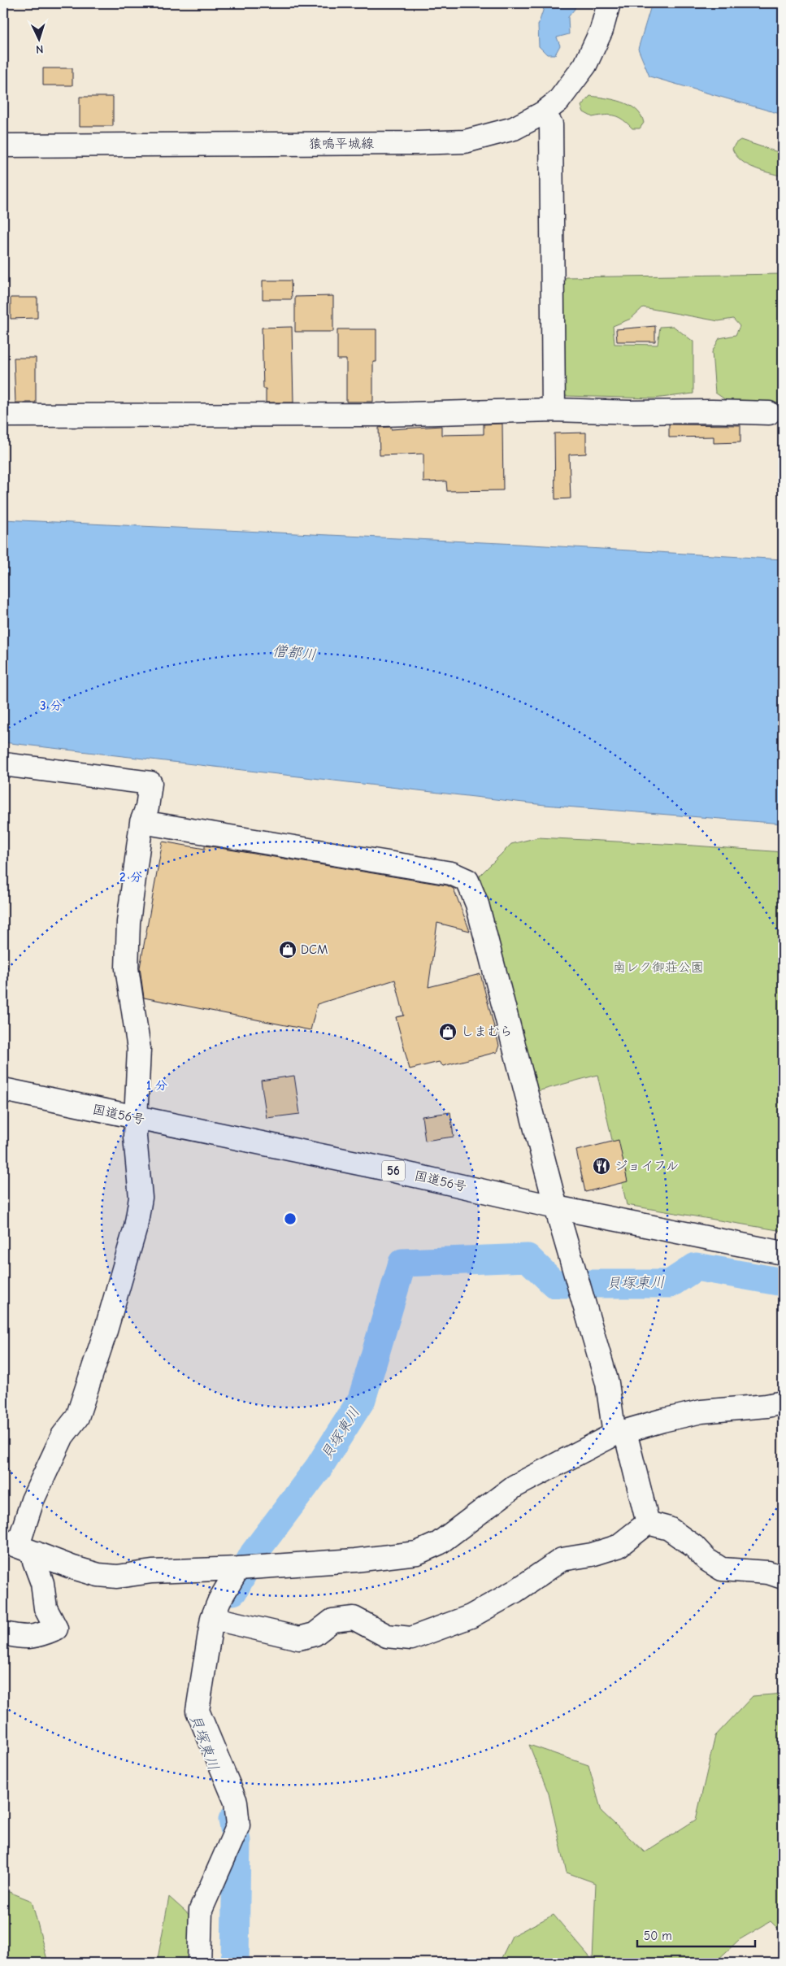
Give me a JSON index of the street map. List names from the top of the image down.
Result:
{
  "streets": {
    "main road": ["猿鳴平城線", "国道56号", "56"]
  },
  "water": ["僧都川", "貝塚東川"],
  "parks": ["南レク御荘公園"],
  "places": {
    "shop": ["DCM", "しまむら"],
    "restaurant": ["ジョイフル"]
  },
  "scale_bar": "50 m",
  "north": "bottom",
  "rings": ["3 分", "2 分", "1 分"]
}
